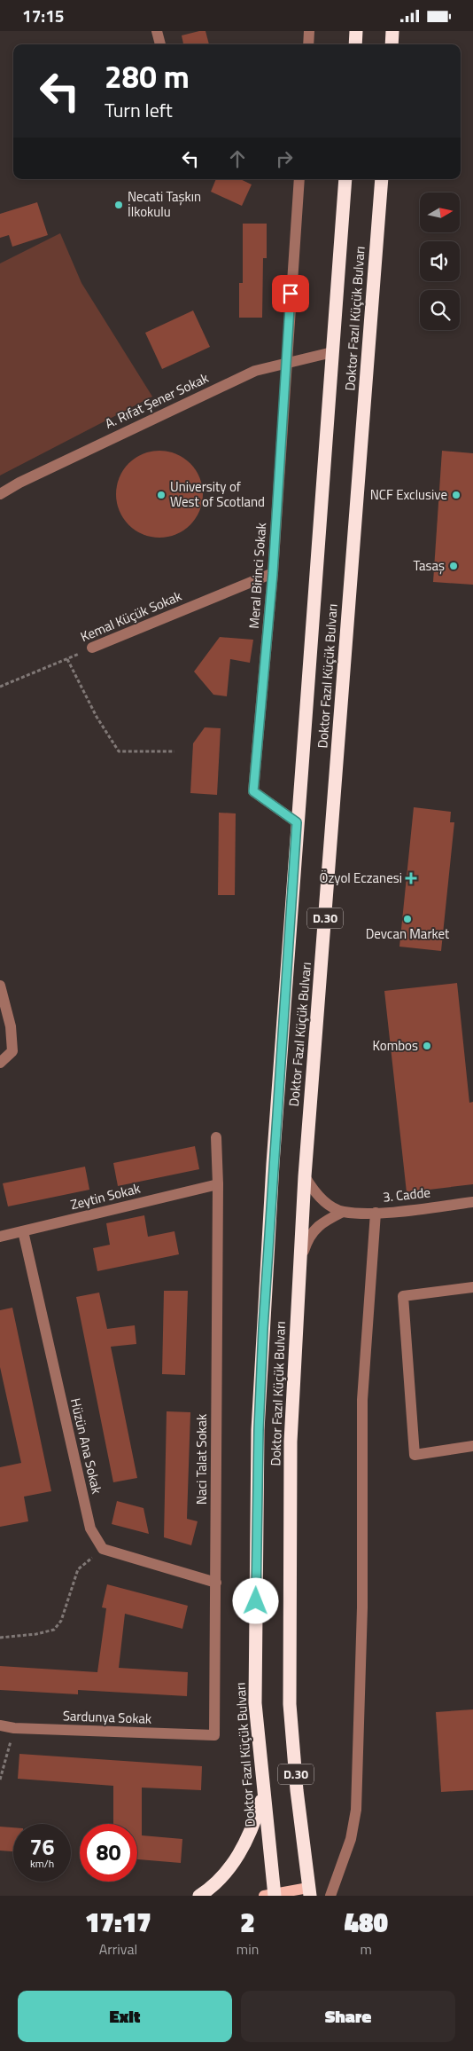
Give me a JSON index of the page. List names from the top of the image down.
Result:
{
  "streets": {
    "highway": ["Doktor Fazıl Küçük Bulvarı", "D.30"],
    "street": [
      "A. Rıfat Şener Sokak",
      "Meral Birinci Sokak",
      "Kemal Küçük Sokak",
      "3. Cadde",
      "Zeytin Sokak",
      "Hüzün Ana Sokak",
      "Naci Talat Sokak",
      "Sardunya Sokak"
    ]
  },
  "crossings": [
    ["Doktor Fazıl Küçük Bulvarı", "A. Rıfat Şener Sokak"],
    ["Doktor Fazıl Küçük Bulvarı", "Meral Birinci Sokak"],
    ["A. Rıfat Şener Sokak", "Meral Birinci Sokak"],
    ["Meral Birinci Sokak", "Kemal Küçük Sokak"],
    ["Zeytin Sokak", "Hüzün Ana Sokak"],
    ["Zeytin Sokak", "Naci Talat Sokak"],
    ["Naci Talat Sokak", "Sardunya Sokak"]
  ],
  "places": {
    "other": [
      "Necati Taşkın İlkokulu",
      "University of West of Scotland",
      "NCF Exclusive",
      "Tasaş",
      "Devcan Market",
      "Kombos"
    ],
    "health": ["Özyol Eczanesi"]
  },
  "north": "right",
  "page": {
    "status": "17:15",
    "turn": ["280 m", "Turn left"],
    "speed": "76 km/h",
    "limit": "80",
    "eta": [
      "17:17",
      "Arrival",
      "2",
      "min",
      "480",
      "m"
    ],
    "buttons": ["Exit", "Share"]
  }
}
